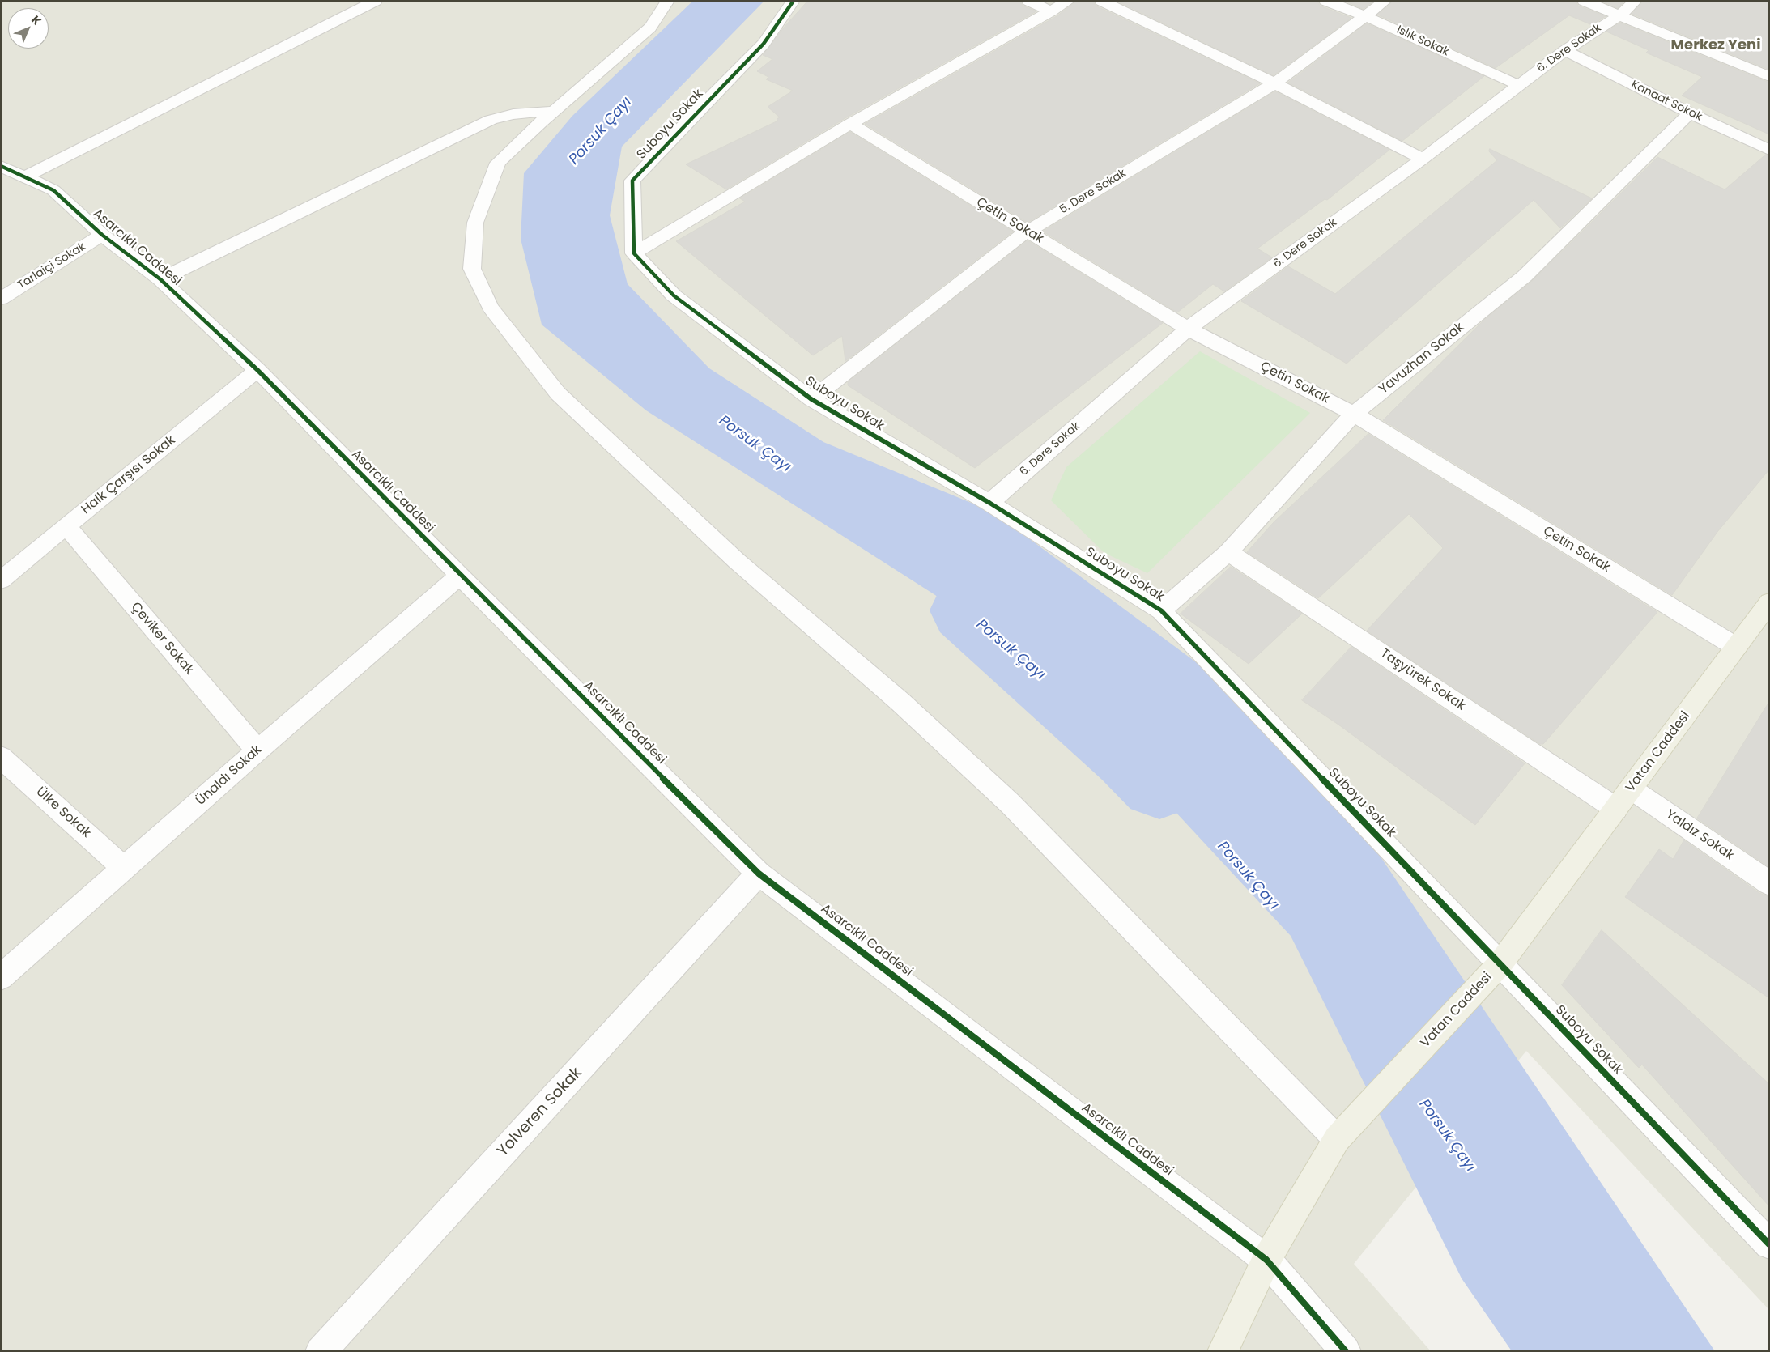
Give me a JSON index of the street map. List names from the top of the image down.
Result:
{
  "streets": {
    "main road": ["Vatan Caddesi"],
    "street": [
      "Islık Sokak",
      "6. Dere Sokak",
      "Kanaat Sokak",
      "Suboyu Sokak",
      "5. Dere Sokak",
      "Çetin Sokak",
      "Asarcıklı Caddesi",
      "Tarlaiçi Sokak",
      "Yavuzhan Sokak",
      "Halk Çarşısı Sokak",
      "Çeviker Sokak",
      "Taşyürek Sokak",
      "Ünaldı Sokak",
      "Ülke Sokak",
      "Yaldız Sokak",
      "Yolveren Sokak"
    ]
  },
  "crossings": [
    ["Islık Sokak", "6. Dere Sokak"],
    ["Islık Sokak", "5. Dere Sokak"],
    ["6. Dere Sokak", "Kanaat Sokak"],
    ["6. Dere Sokak", "Suboyu Sokak"],
    ["6. Dere Sokak", "Çetin Sokak"],
    ["Kanaat Sokak", "Yavuzhan Sokak"],
    ["Suboyu Sokak", "5. Dere Sokak"],
    ["Suboyu Sokak", "Yavuzhan Sokak"],
    ["Suboyu Sokak", "Vatan Caddesi"],
    ["5. Dere Sokak", "Çetin Sokak"],
    ["Çetin Sokak", "Yavuzhan Sokak"],
    ["Çetin Sokak", "Vatan Caddesi"],
    ["Asarcıklı Caddesi", "Tarlaiçi Sokak"],
    ["Asarcıklı Caddesi", "Halk Çarşısı Sokak"],
    ["Asarcıklı Caddesi", "Vatan Caddesi"],
    ["Asarcıklı Caddesi", "Ünaldı Sokak"],
    ["Asarcıklı Caddesi", "Yolveren Sokak"],
    ["Yavuzhan Sokak", "Taşyürek Sokak"],
    ["Halk Çarşısı Sokak", "Çeviker Sokak"],
    ["Çeviker Sokak", "Ünaldı Sokak"],
    ["Taşyürek Sokak", "Vatan Caddesi"],
    ["Vatan Caddesi", "Yaldız Sokak"],
    ["Ünaldı Sokak", "Ülke Sokak"]
  ],
  "districts": ["Merkez Yeni"],
  "water": ["Porsuk Çayı"],
  "north": "top right"
}
